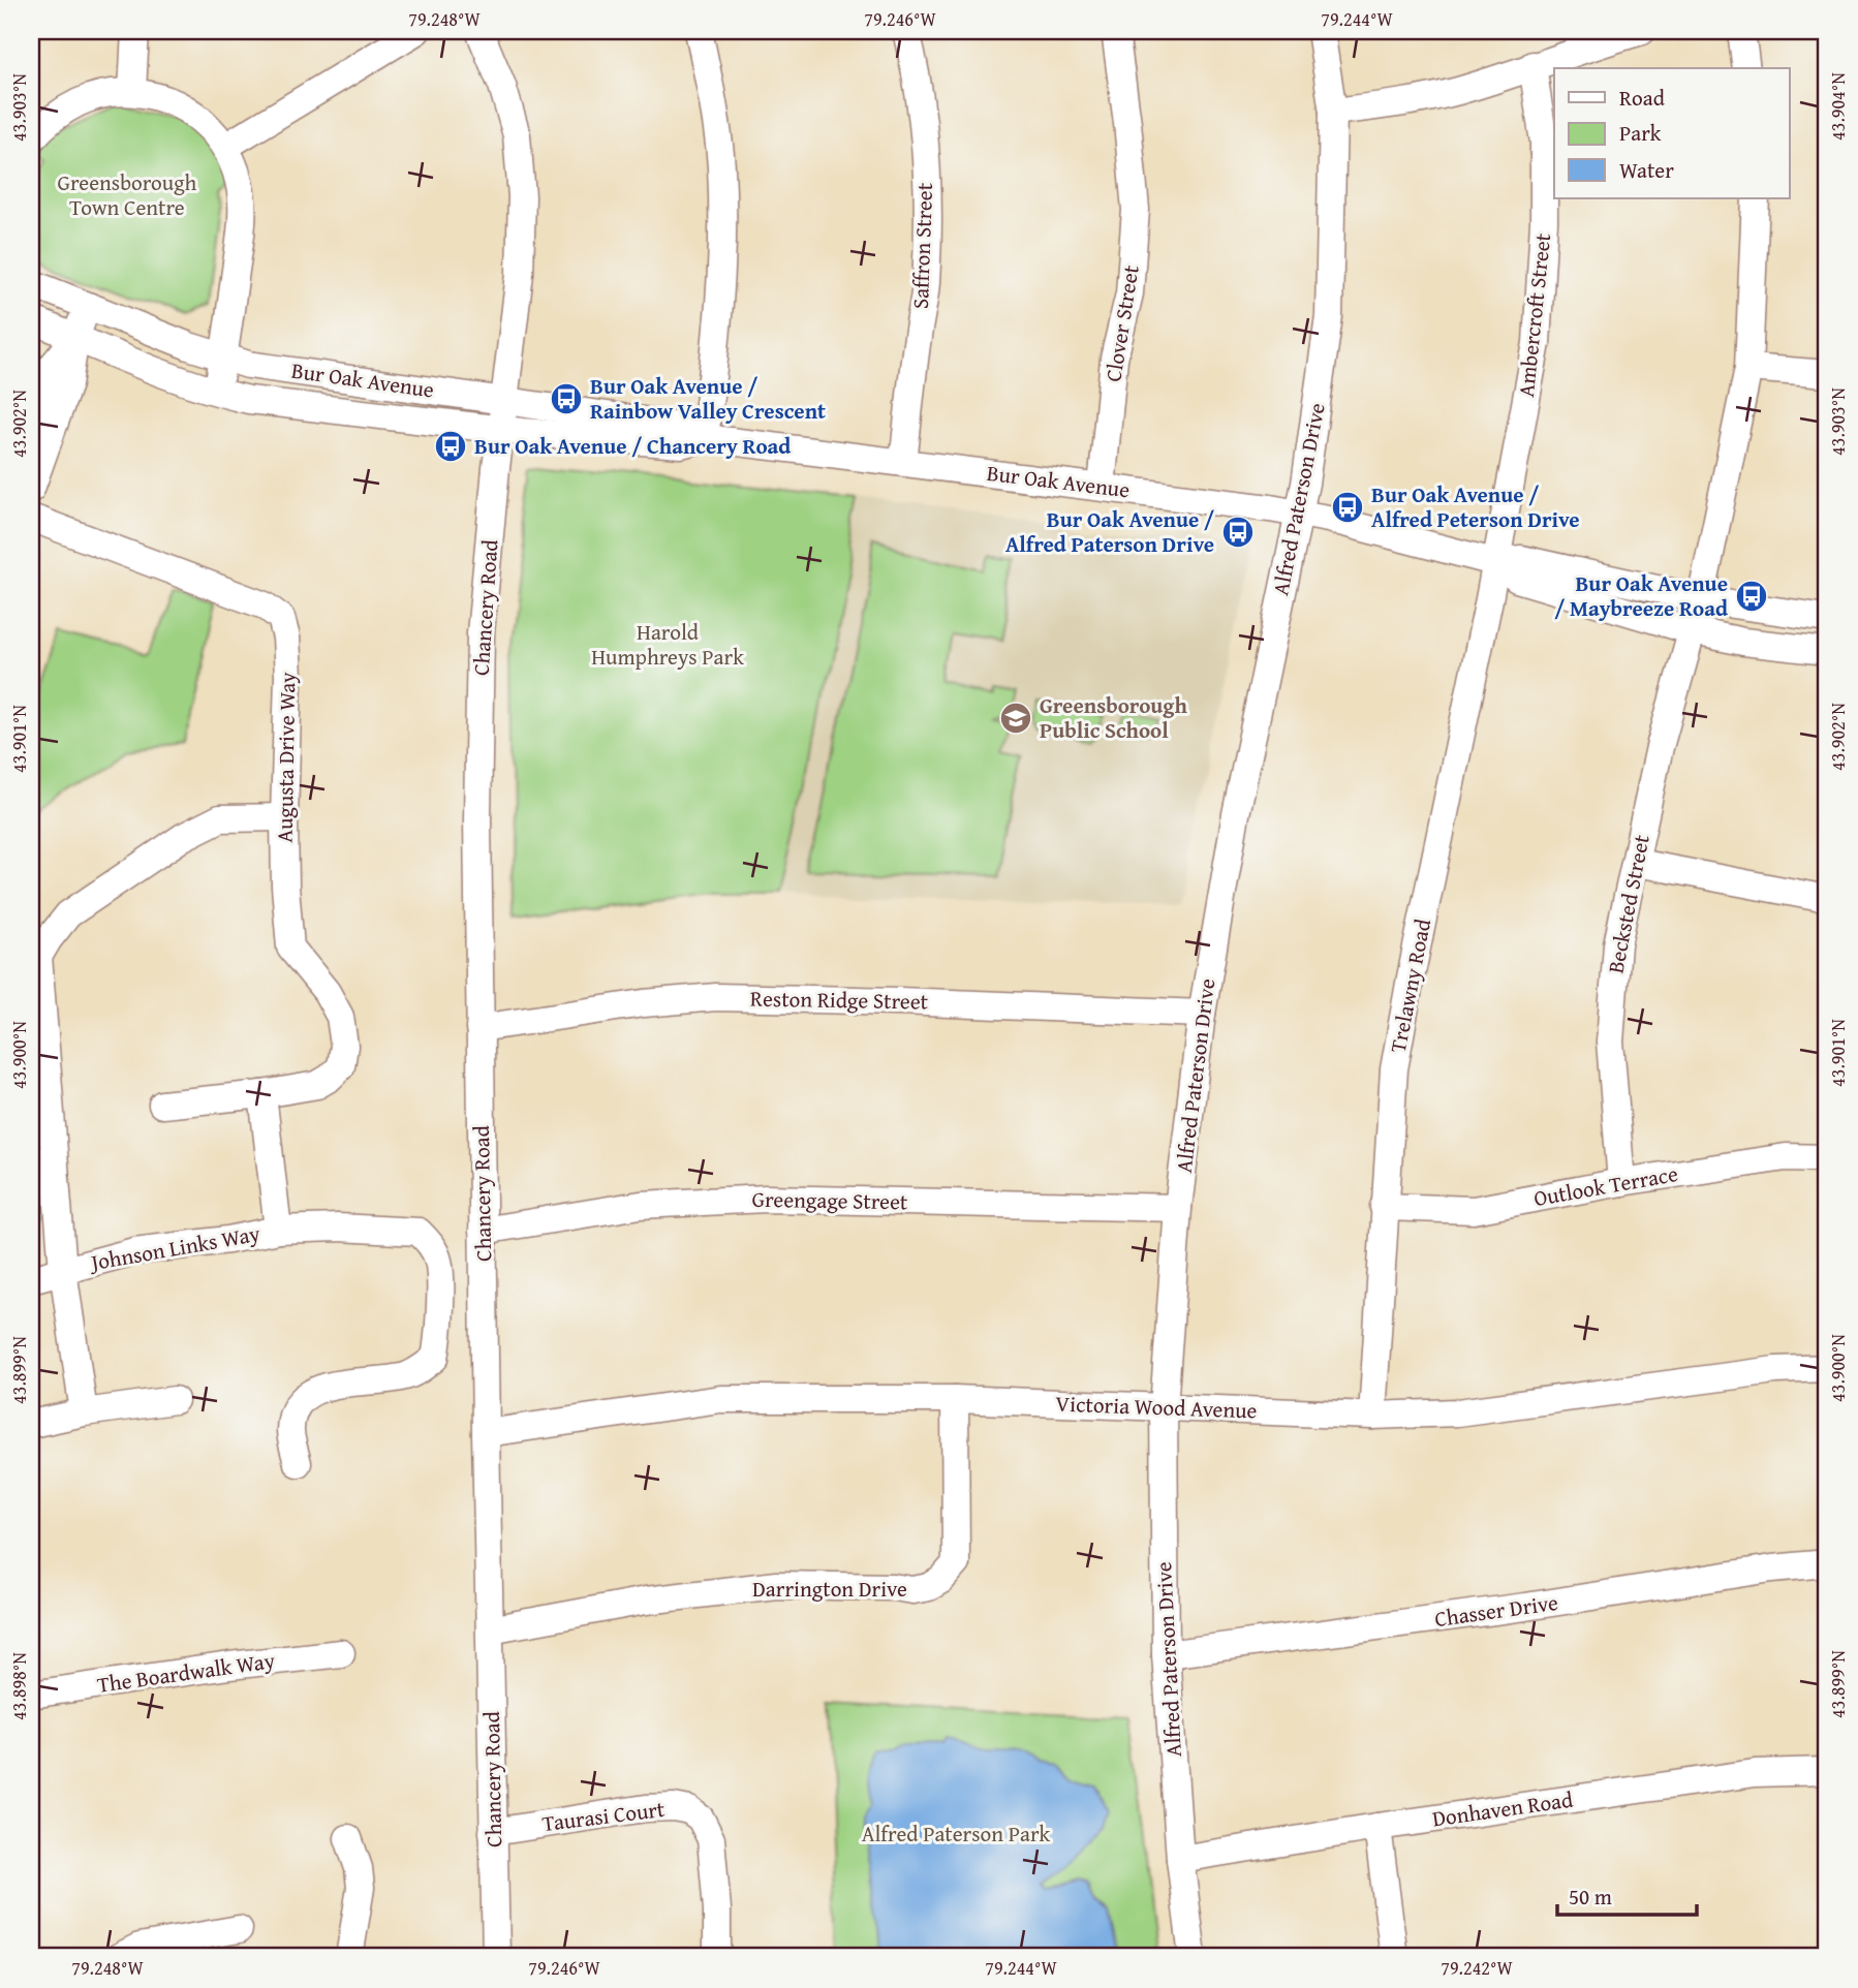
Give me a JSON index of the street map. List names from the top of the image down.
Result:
{
  "streets": {
    "street": [
      "Saffron Street",
      "Ambercroft Street",
      "Clover Street",
      "Bur Oak Avenue",
      "Alfred Paterson Drive",
      "Chancery Road",
      "Augusta Drive Way",
      "Becksted Street",
      "Trelawny Road",
      "Reston Ridge Street",
      "Outlook Terrace",
      "Greengage Street",
      "Johnson Links Way",
      "Victoria Wood Avenue",
      "Darrington Drive",
      "Chasser Drive",
      "The Boardwalk Way",
      "Donhaven Road",
      "Taurasi Court"
    ]
  },
  "crossings": [
    ["Saffron Street", "Bur Oak Avenue"],
    ["Ambercroft Street", "Bur Oak Avenue"],
    ["Ambercroft Street", "Trelawny Road"],
    ["Clover Street", "Bur Oak Avenue"],
    ["Bur Oak Avenue", "Alfred Paterson Drive"],
    ["Bur Oak Avenue", "Chancery Road"],
    ["Bur Oak Avenue", "Becksted Street"],
    ["Bur Oak Avenue", "Trelawny Road"],
    ["Alfred Paterson Drive", "Reston Ridge Street"],
    ["Alfred Paterson Drive", "Greengage Street"],
    ["Alfred Paterson Drive", "Victoria Wood Avenue"],
    ["Alfred Paterson Drive", "Chasser Drive"],
    ["Alfred Paterson Drive", "Donhaven Road"],
    ["Chancery Road", "Reston Ridge Street"],
    ["Chancery Road", "Greengage Street"],
    ["Chancery Road", "Victoria Wood Avenue"],
    ["Chancery Road", "Darrington Drive"],
    ["Chancery Road", "Taurasi Court"],
    ["Becksted Street", "Outlook Terrace"],
    ["Trelawny Road", "Outlook Terrace"],
    ["Trelawny Road", "Victoria Wood Avenue"],
    ["Victoria Wood Avenue", "Darrington Drive"]
  ],
  "parks": ["Greensborough Town Centre", "Harold Humphreys Park", "Alfred Paterson Park"],
  "places": {
    "bus stop": [
      "Bur Oak Avenue / Rainbow Valley Crescent",
      "Bur Oak Avenue / Chancery Road",
      "Bur Oak Avenue / Alfred Peterson Drive",
      "Bur Oak Avenue / Alfred Paterson Drive",
      "Bur Oak Avenue / Maybreeze Road"
    ],
    "school or university": ["Greensborough Public School"]
  },
  "legend": ["Road", "Park", "Water"],
  "scale_bar": "50 m",
  "coordinates": [
    "79.248°W",
    "79.246°W",
    "79.244°W",
    "43.904°N",
    "43.903°N",
    "43.902°N",
    "43.901°N",
    "43.900°N",
    "43.899°N",
    "43.898°N",
    "79.242°W"
  ]
}
